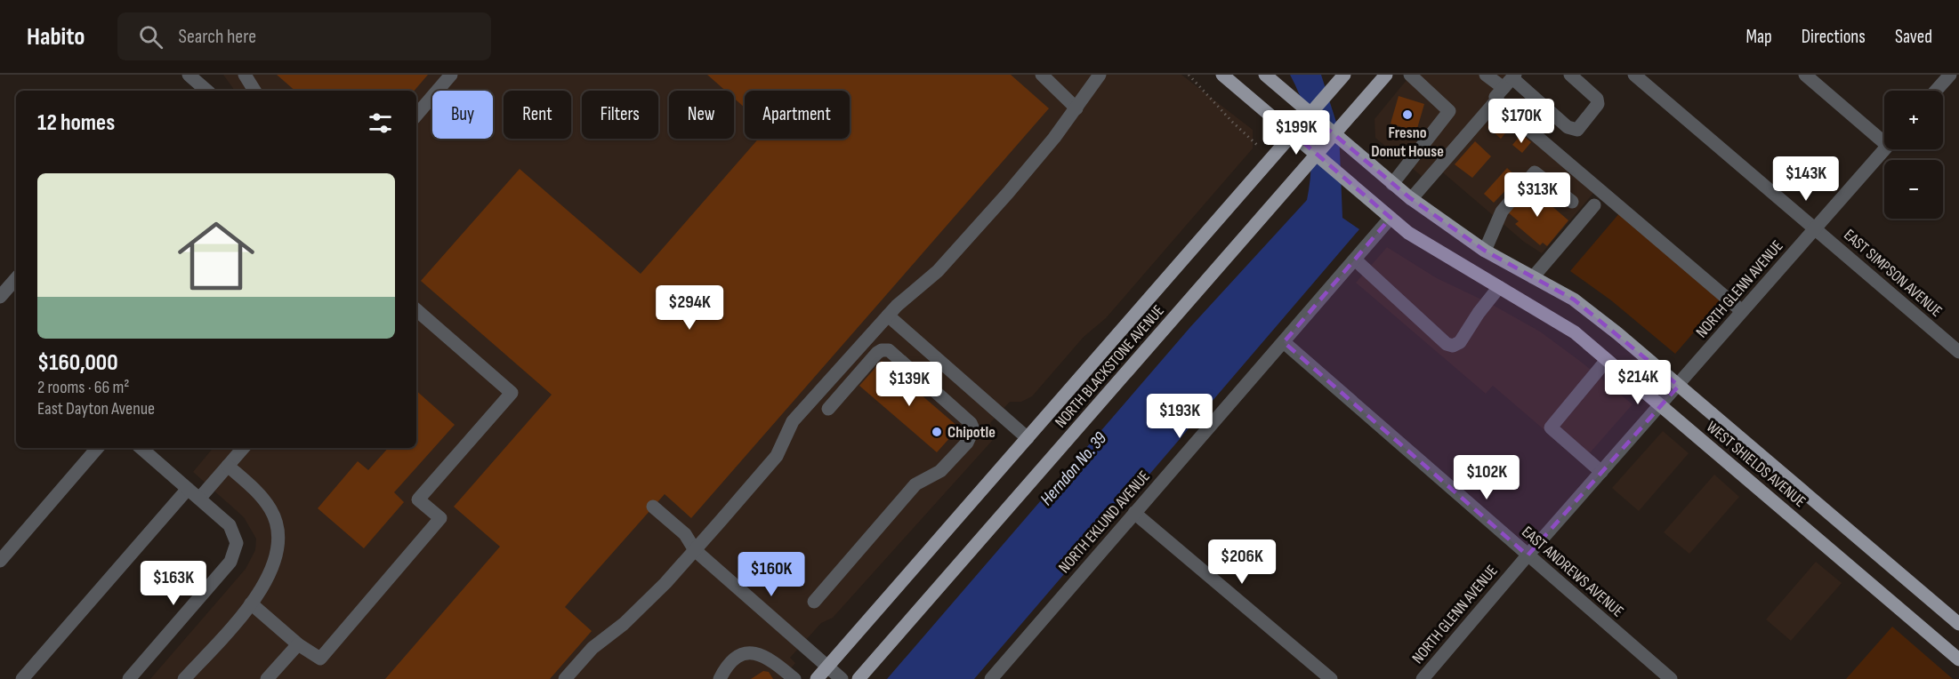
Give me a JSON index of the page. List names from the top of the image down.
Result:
{
  "streets": {
    "main road": ["NORTH BLACKSTONE AVENUE", "WEST SHIELDS AVENUE"],
    "street": [
      "EAST SIMPSON AVENUE",
      "NORTH GLENN AVENUE",
      "NORTH EKLUND AVENUE",
      "EAST ANDREWS AVENUE"
    ]
  },
  "crossings": [
    ["EAST SIMPSON AVENUE", "NORTH GLENN AVENUE"],
    ["NORTH GLENN AVENUE", "WEST SHIELDS AVENUE"],
    ["NORTH GLENN AVENUE", "EAST ANDREWS AVENUE"],
    ["NORTH BLACKSTONE AVENUE", "WEST SHIELDS AVENUE"],
    ["WEST SHIELDS AVENUE", "NORTH EKLUND AVENUE"],
    ["NORTH EKLUND AVENUE", "EAST ANDREWS AVENUE"]
  ],
  "water": ["Herndon No. 39"],
  "places": ["Fresno Donut House", "Chipotle"],
  "page": {
    "header": "Habito",
    "search": "Search here",
    "nav": ["Map", "Directions", "Saved"],
    "map_buttons": ["+", "−"],
    "chip": [
      "Buy",
      "Rent",
      "Filters",
      "New",
      "Apartment"
    ],
    "heading": "12 homes",
    "price": [
      "$170K",
      "$199K",
      "$143K",
      "$313K",
      "$294K",
      "$214K",
      "$139K",
      "$193K",
      "$102K",
      "$206K",
      "$160K",
      "$163K"
    ],
    "list": [
      {
        "name": "$160,000",
        "note": "2 rooms · 66 m² · East Dayton Avenue"
      }
    ]
  }
}
